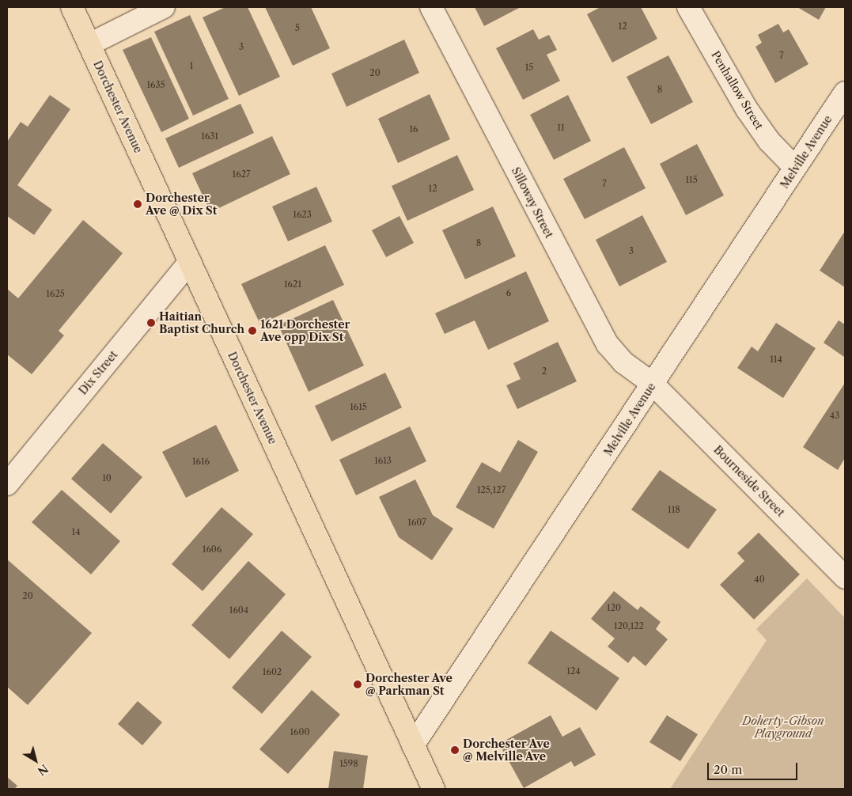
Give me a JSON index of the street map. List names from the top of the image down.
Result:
{
  "streets": {
    "main road": ["Dorchester Avenue"],
    "street": [
      "Penhallow Street",
      "Melville Avenue",
      "Silloway Street",
      "Dix Street",
      "Bourneside Street"
    ]
  },
  "crossings": [
    ["Penhallow Street", "Melville Avenue"],
    ["Dorchester Avenue", "Melville Avenue"],
    ["Dorchester Avenue", "Dix Street"],
    ["Melville Avenue", "Silloway Street"],
    ["Melville Avenue", "Bourneside Street"],
    ["Silloway Street", "Bourneside Street"]
  ],
  "parks": ["Doherty-Gibson Playground"],
  "places": [
    "Dorchester Ave @ Dix St",
    "Haitian Baptist Church",
    "1621 Dorchester Ave opp Dix St",
    "Dorchester Ave @ Parkman St",
    "Dorchester Ave @ Melville Ave"
  ],
  "house_numbers": [
    "12",
    "5",
    "3",
    "7",
    "1",
    "15",
    "20",
    "1635",
    "8",
    "11",
    "16",
    "1631",
    "1627",
    "115",
    "7",
    "12",
    "1623",
    "8",
    "3",
    "1621",
    "6",
    "1625",
    "114",
    "2",
    "1615",
    "43",
    "1613",
    "1616",
    "10",
    "125,127",
    "118",
    "1607",
    "14",
    "1606",
    "40",
    "20",
    "120",
    "1604",
    "120,122",
    "124",
    "1602",
    "1600",
    "1598"
  ],
  "scale_bar": "20 m",
  "north": "bottom right"
}
